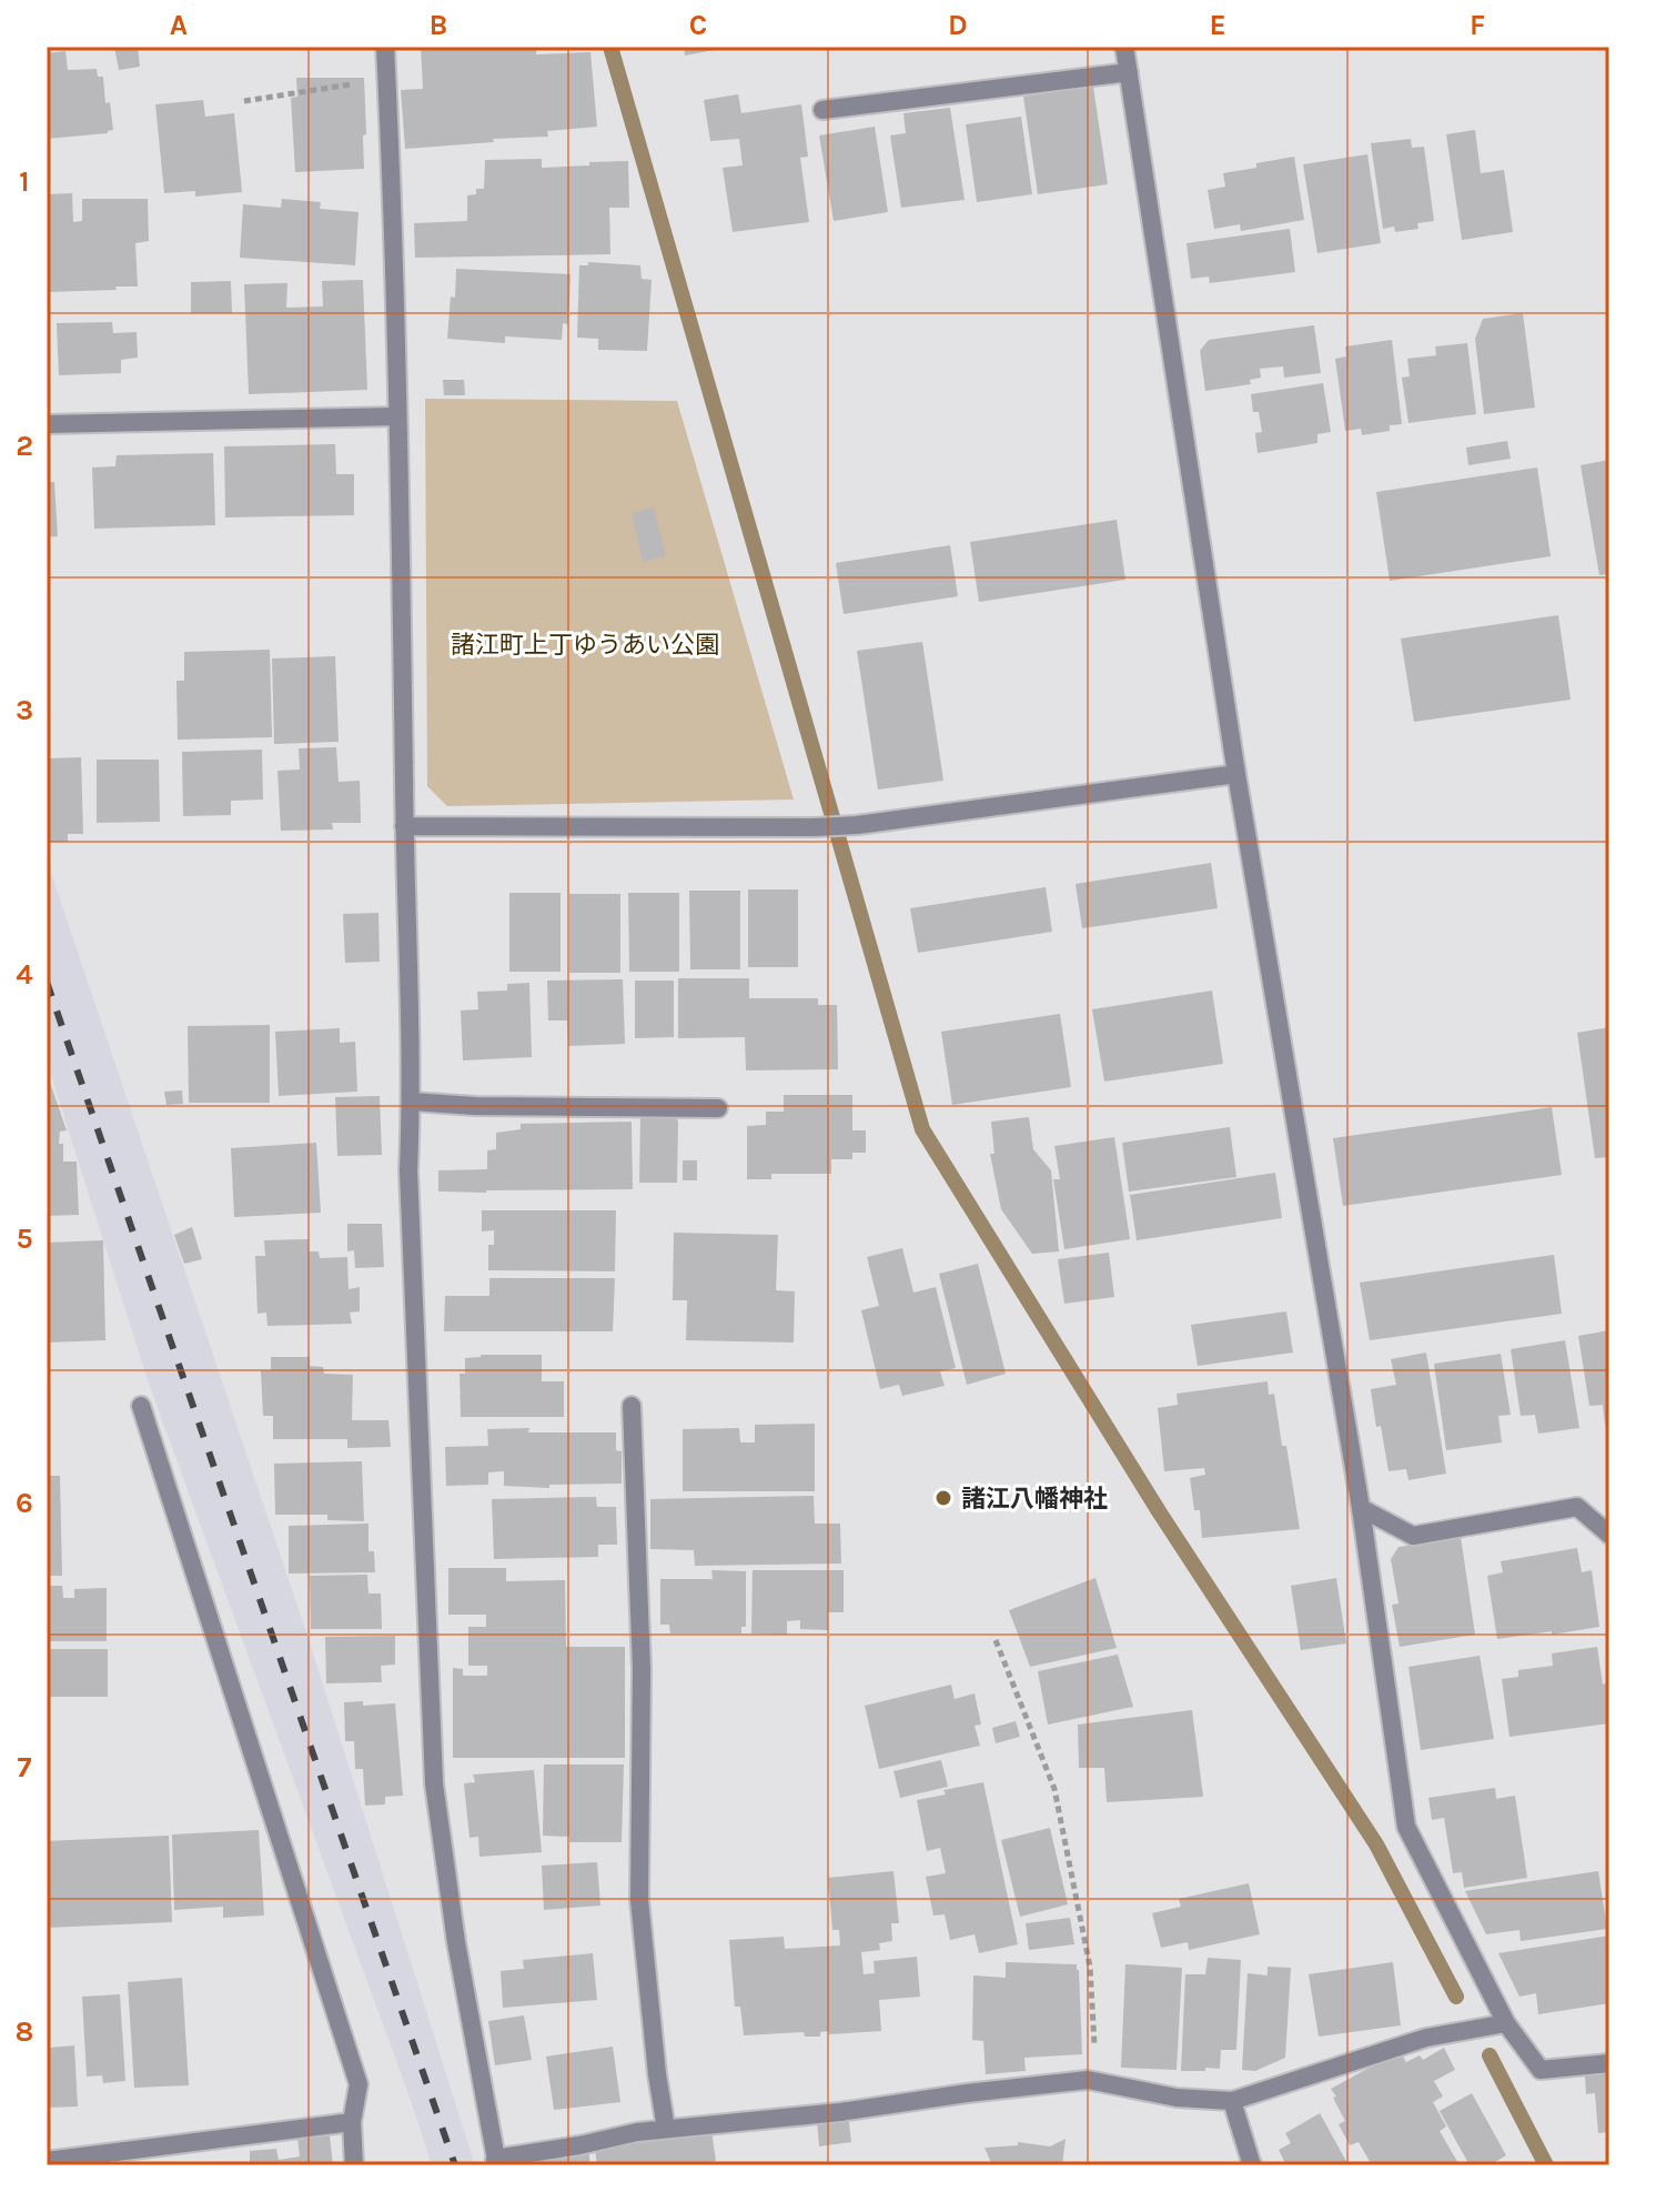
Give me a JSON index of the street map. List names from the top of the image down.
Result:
{
  "parks": ["諸江町上丁ゆうあい公園"],
  "places": ["諸江八幡神社"],
  "grid": {
    "columns": [
      "A",
      "B",
      "C",
      "D",
      "E",
      "F"
    ],
    "rows": [
      "1",
      "2",
      "3",
      "4",
      "5",
      "6",
      "7",
      "8"
    ]
  }
}
